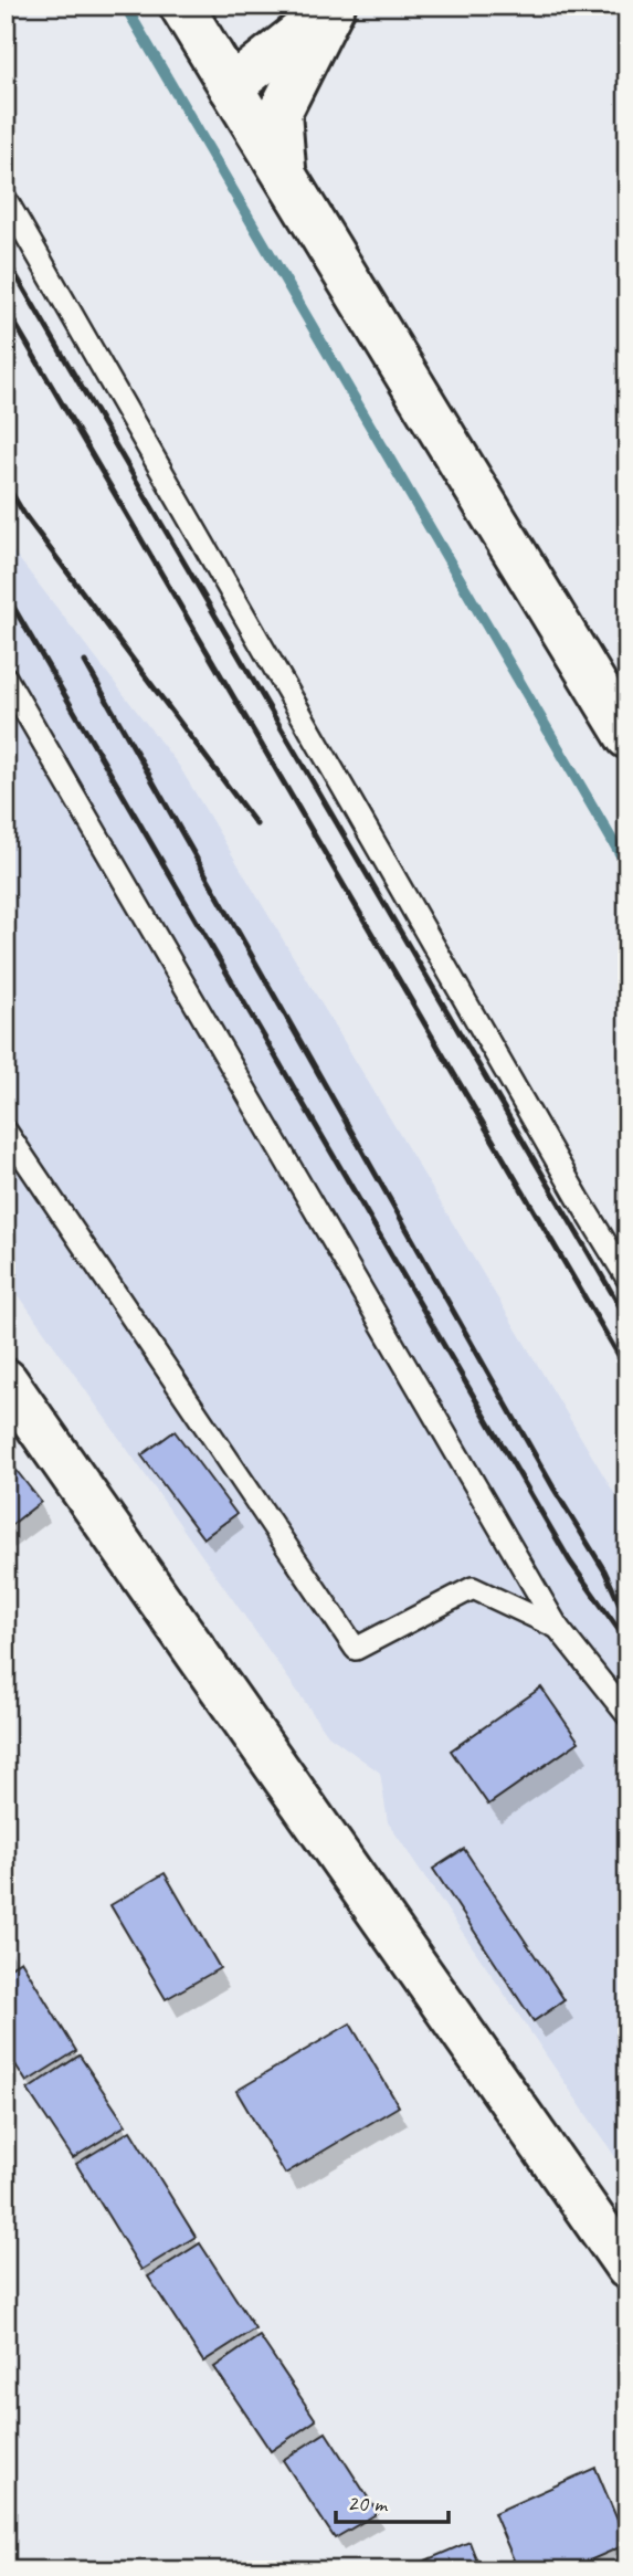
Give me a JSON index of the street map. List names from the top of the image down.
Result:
{
  "scale_bar": "20 m"
}
